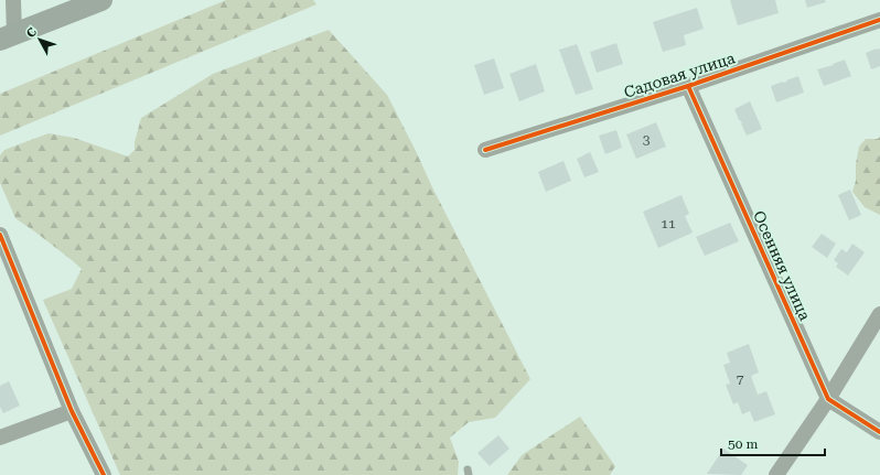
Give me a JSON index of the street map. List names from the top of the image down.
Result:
{
  "streets": {
    "street": ["Садовая улица", "Осенняя улица"]
  },
  "crossings": [
    ["Садовая улица", "Осенняя улица"]
  ],
  "house_numbers": ["3", "11", "7"],
  "scale_bar": "50 m",
  "north": "top left"
}
